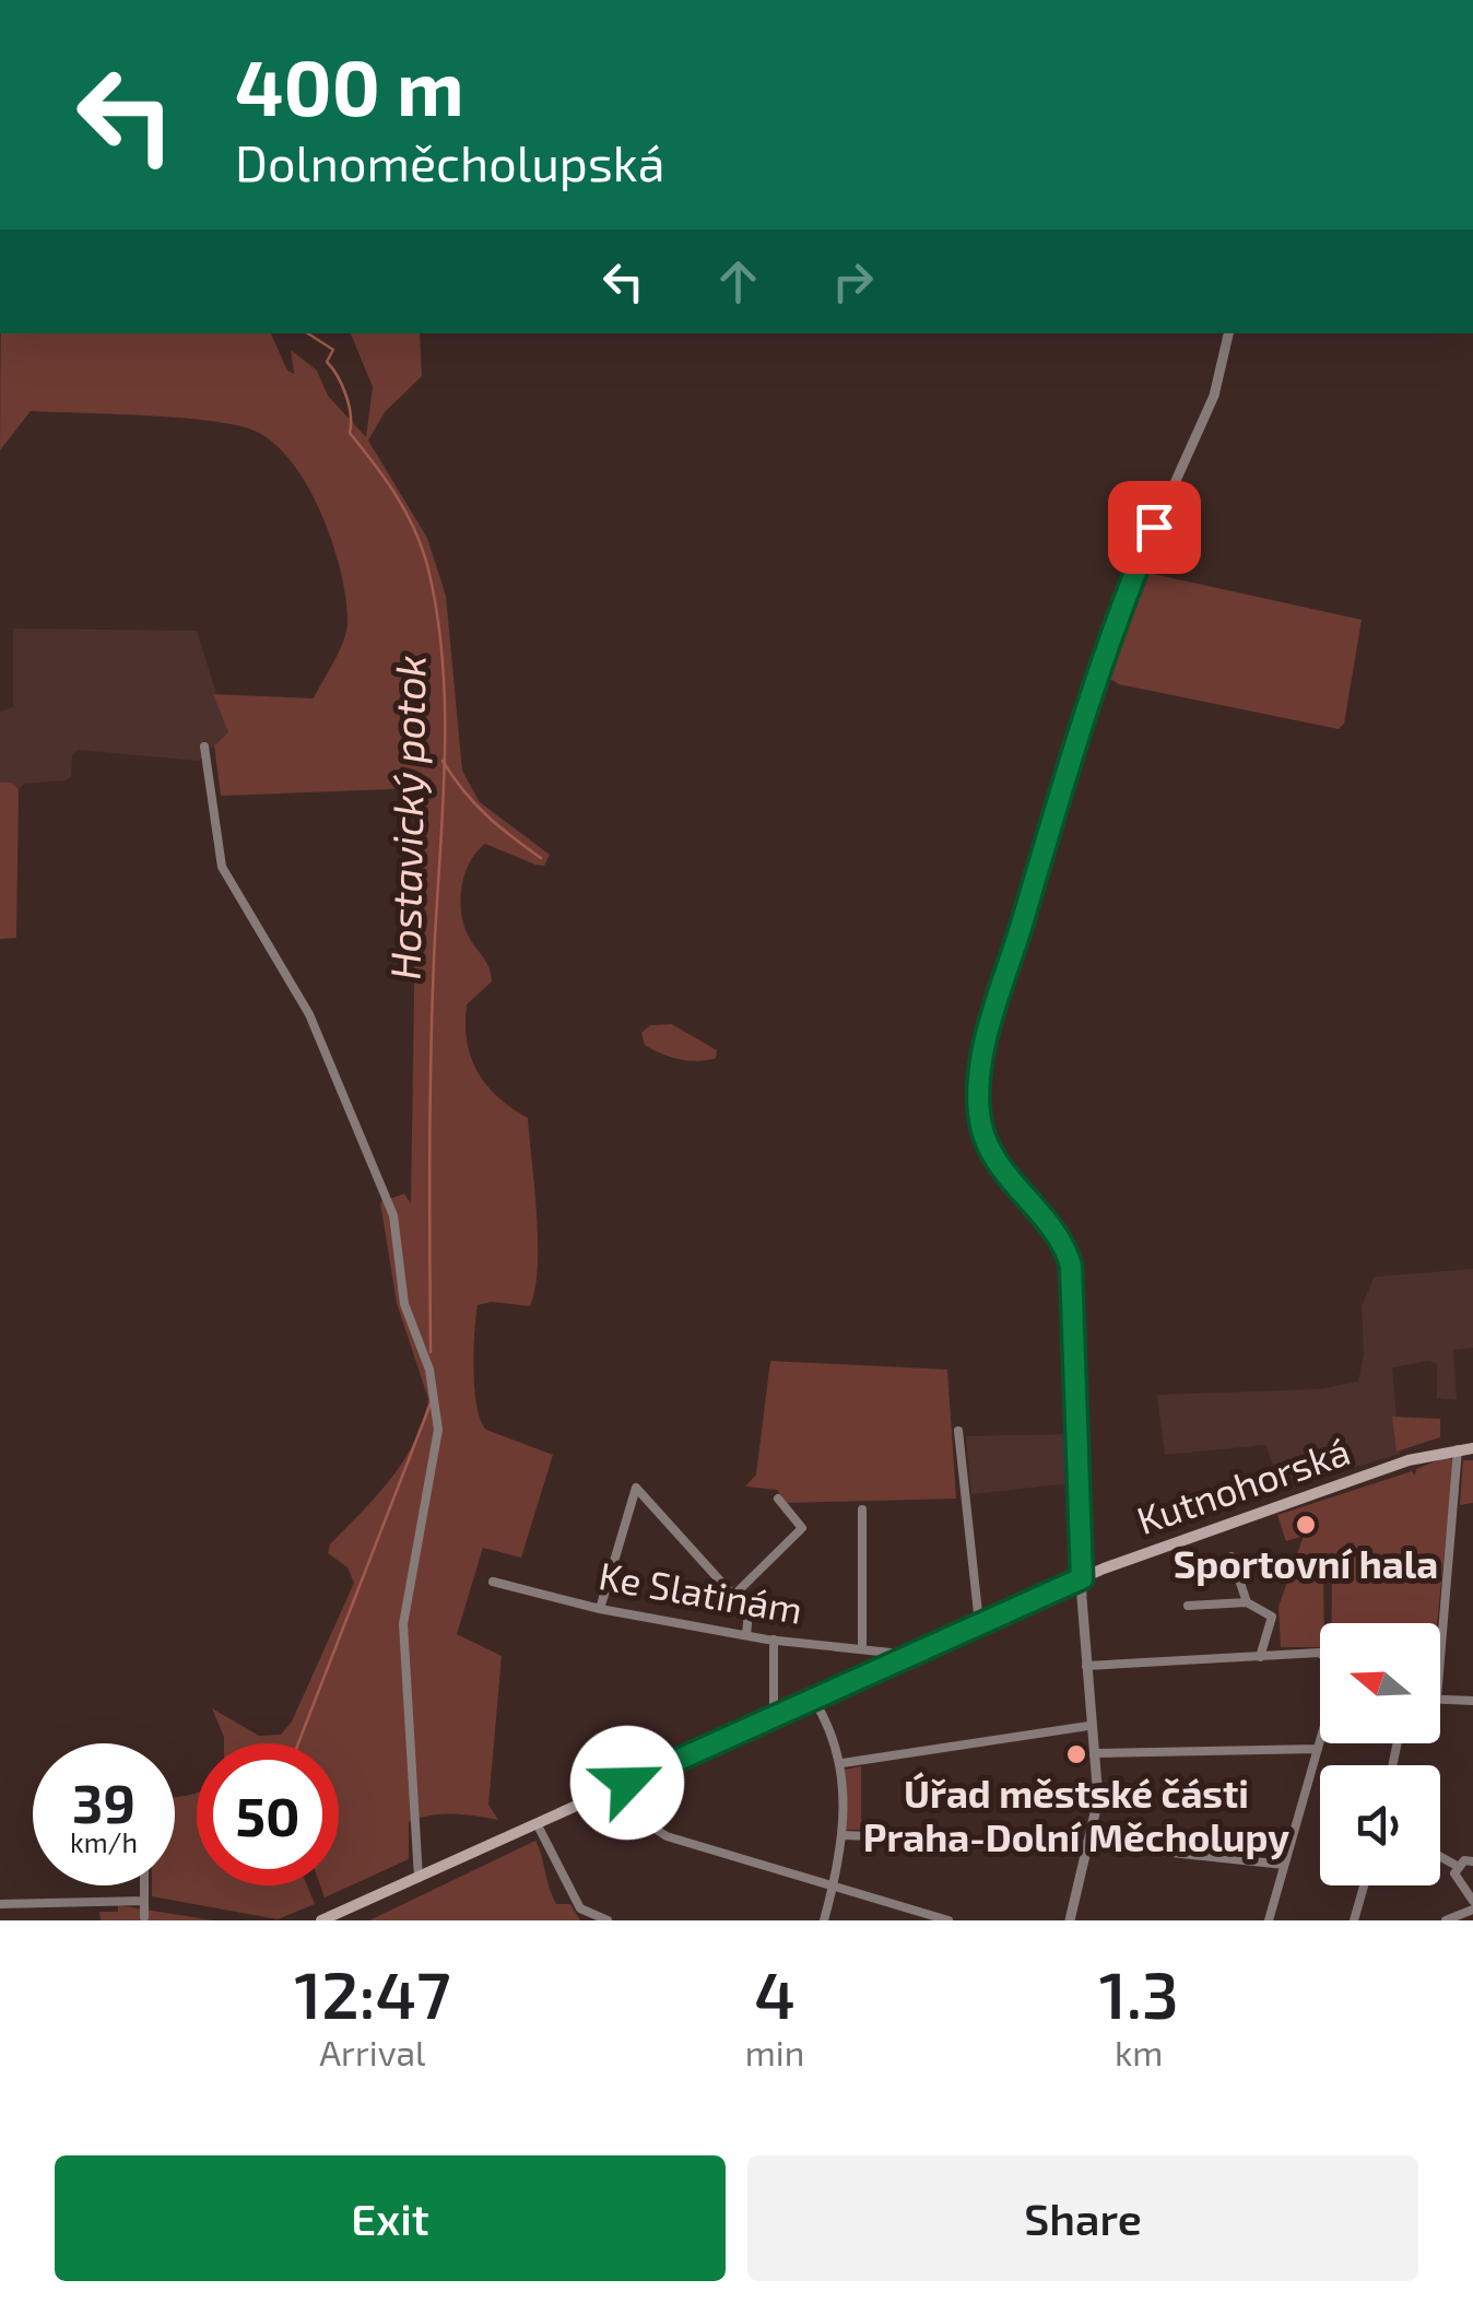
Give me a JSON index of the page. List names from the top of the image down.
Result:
{
  "streets": {
    "main road": ["Kutnohorská"],
    "street": ["Ke Slatinám"]
  },
  "crossings": [
    ["Kutnohorská", "Ke Slatinám"]
  ],
  "water": ["Hostavický potok"],
  "places": ["Sportovní hala", "Úřad městské části Praha-Dolní Měcholupy"],
  "north": "left",
  "page": {
    "turn": ["400 m", "Dolnoměcholupská"],
    "speed": "39 km/h",
    "limit": "50",
    "eta": [
      "12:47",
      "Arrival",
      "4",
      "min",
      "1.3",
      "km"
    ],
    "buttons": ["Exit", "Share"]
  }
}
